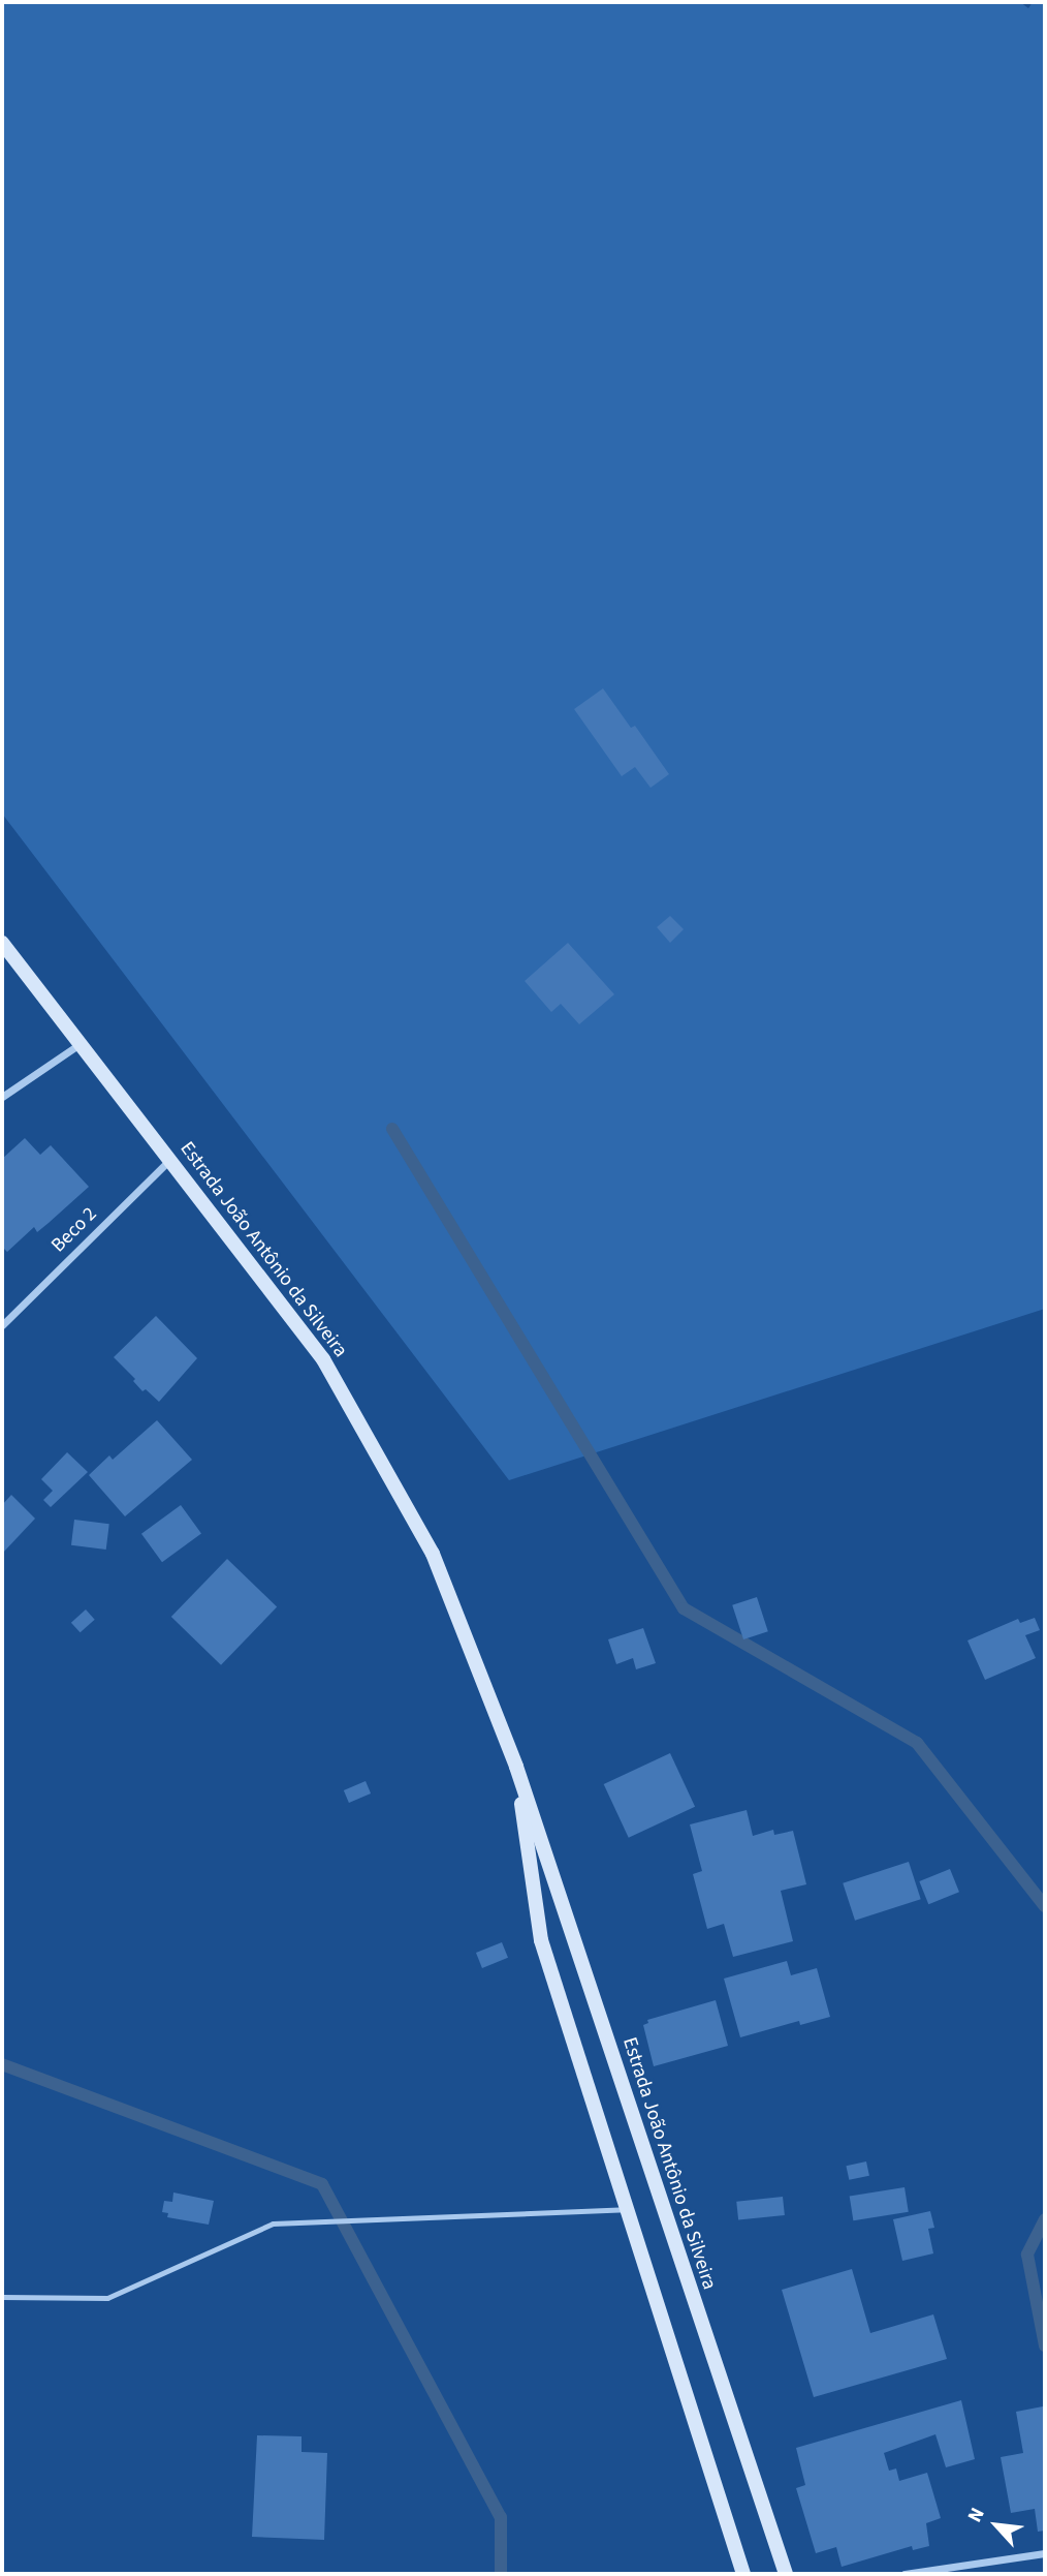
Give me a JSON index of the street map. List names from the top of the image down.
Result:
{
  "streets": {
    "main road": ["Estrada João Antônio da Silveira"],
    "street": ["Beco 2"]
  },
  "crossings": [
    ["Beco 2", "Estrada João Antônio da Silveira"]
  ],
  "north": "top left"
}
